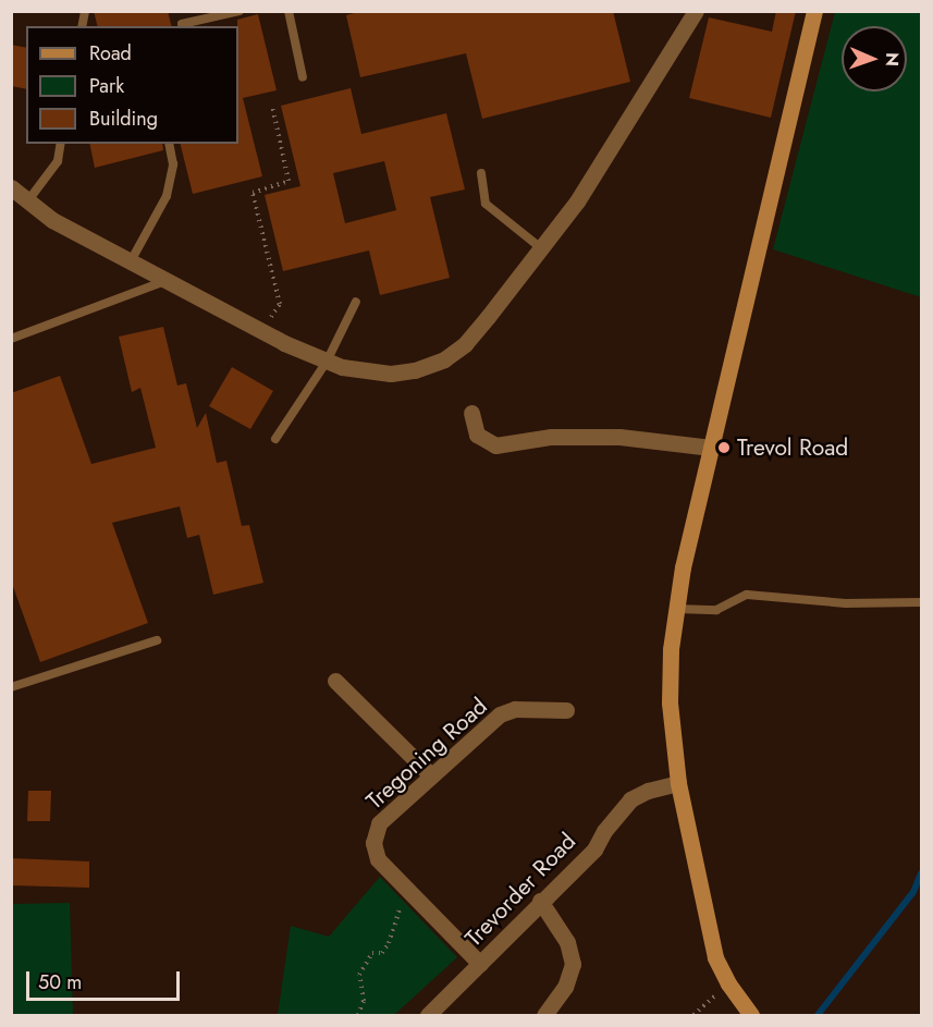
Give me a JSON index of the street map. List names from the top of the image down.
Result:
{
  "streets": {
    "street": ["Tregoning Road", "Trevorder Road"]
  },
  "crossings": [
    ["Tregoning Road", "Trevorder Road"]
  ],
  "places": ["Trevol Road"],
  "legend": ["Road", "Park", "Building"],
  "scale_bar": "50 m",
  "north": "right"
}
